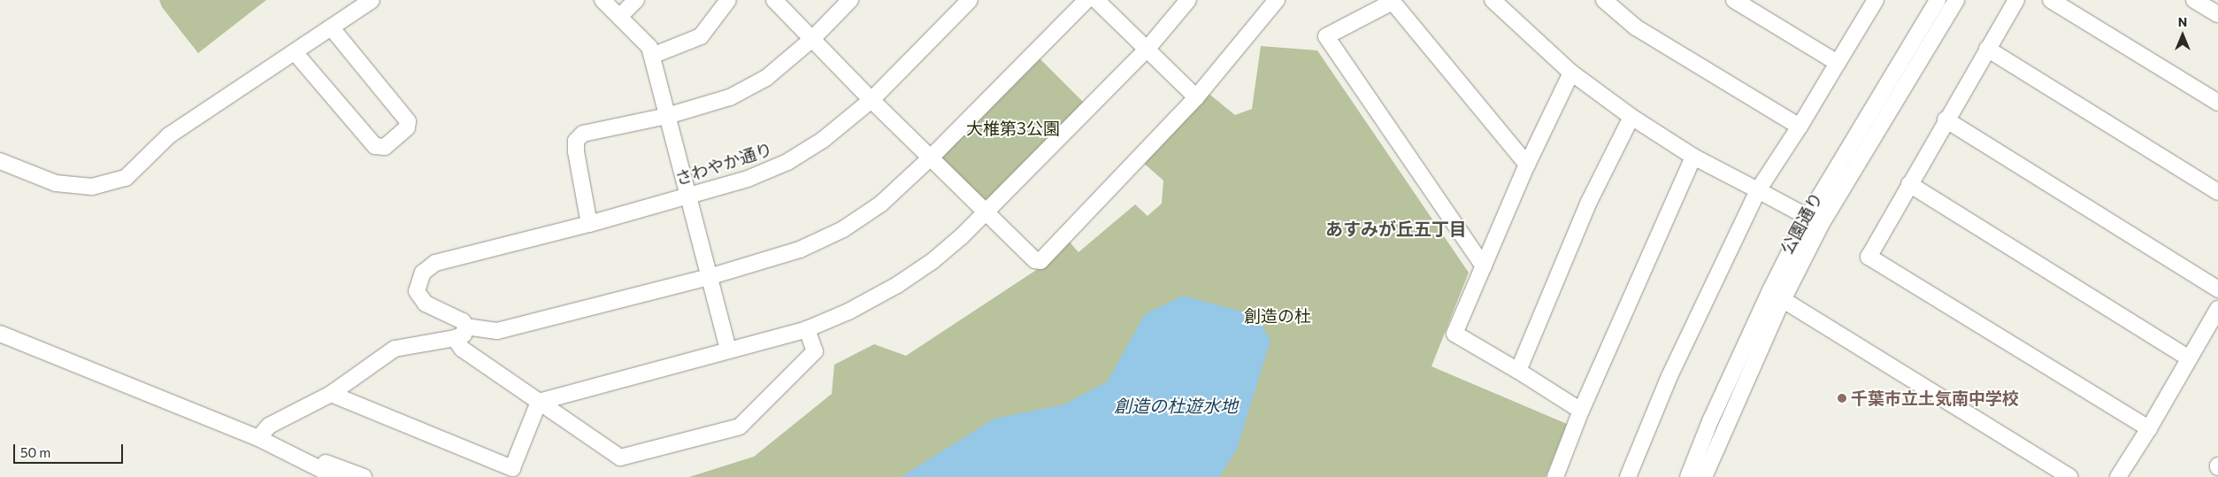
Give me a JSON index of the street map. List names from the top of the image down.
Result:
{
  "streets": {
    "street": ["さわやか通り", "公園通り"]
  },
  "districts": ["あすみが丘五丁目"],
  "water": ["創造の杜遊水地"],
  "parks": ["大椎第3公園", "創造の杜"],
  "places": ["千葉市立土気南中学校"],
  "scale_bar": "50 m",
  "north": "top"
}
